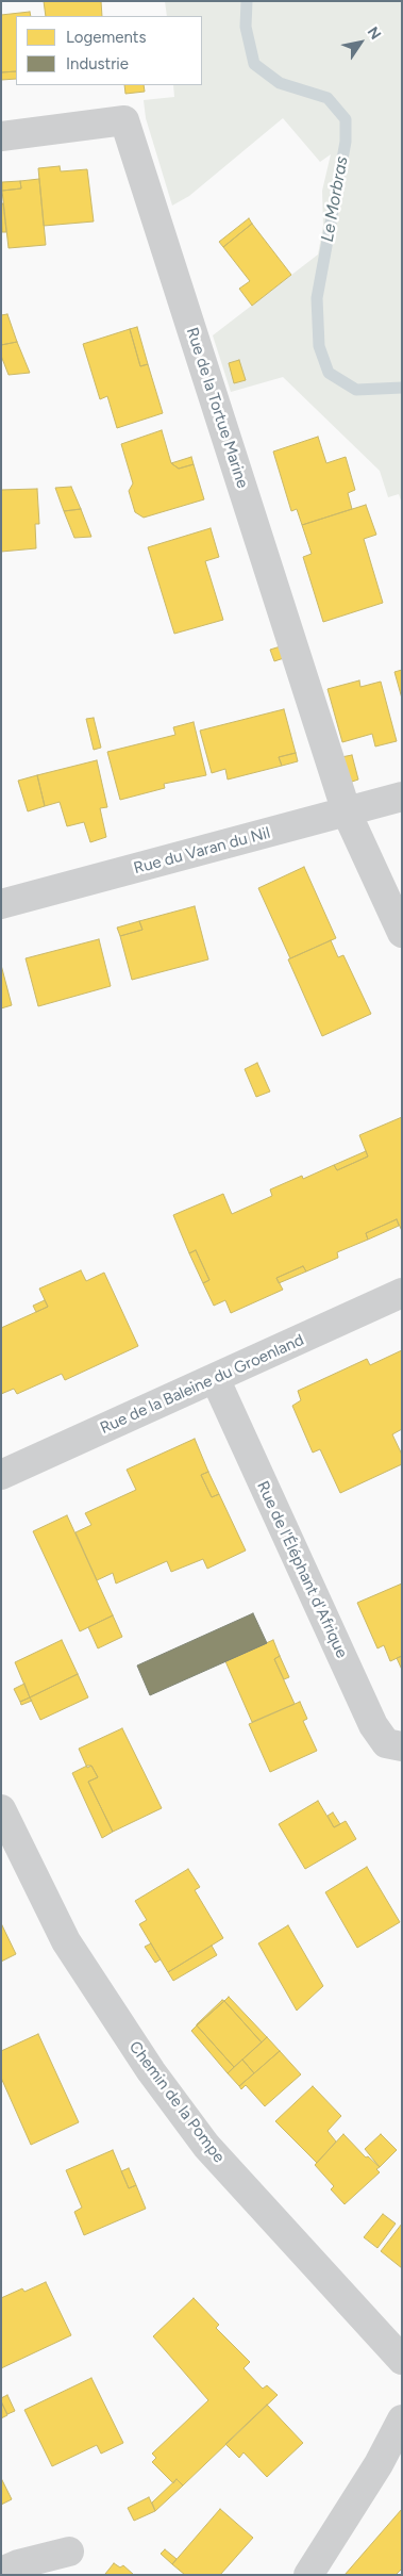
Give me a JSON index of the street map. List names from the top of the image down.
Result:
{
  "streets": {
    "street": [
      "Rue de la Tortue Marine",
      "Rue du Varan du Nil",
      "Rue de la Baleine du Groenland",
      "Rue de l'Éléphant d'Afrique",
      "Chemin de la Pompe"
    ]
  },
  "crossings": [
    ["Rue de la Tortue Marine", "Rue du Varan du Nil"],
    ["Rue de la Baleine du Groenland", "Rue de l'Éléphant d'Afrique"]
  ],
  "water": ["Le Morbras"],
  "legend": ["Logements", "Industrie"],
  "north": "top right"
}
